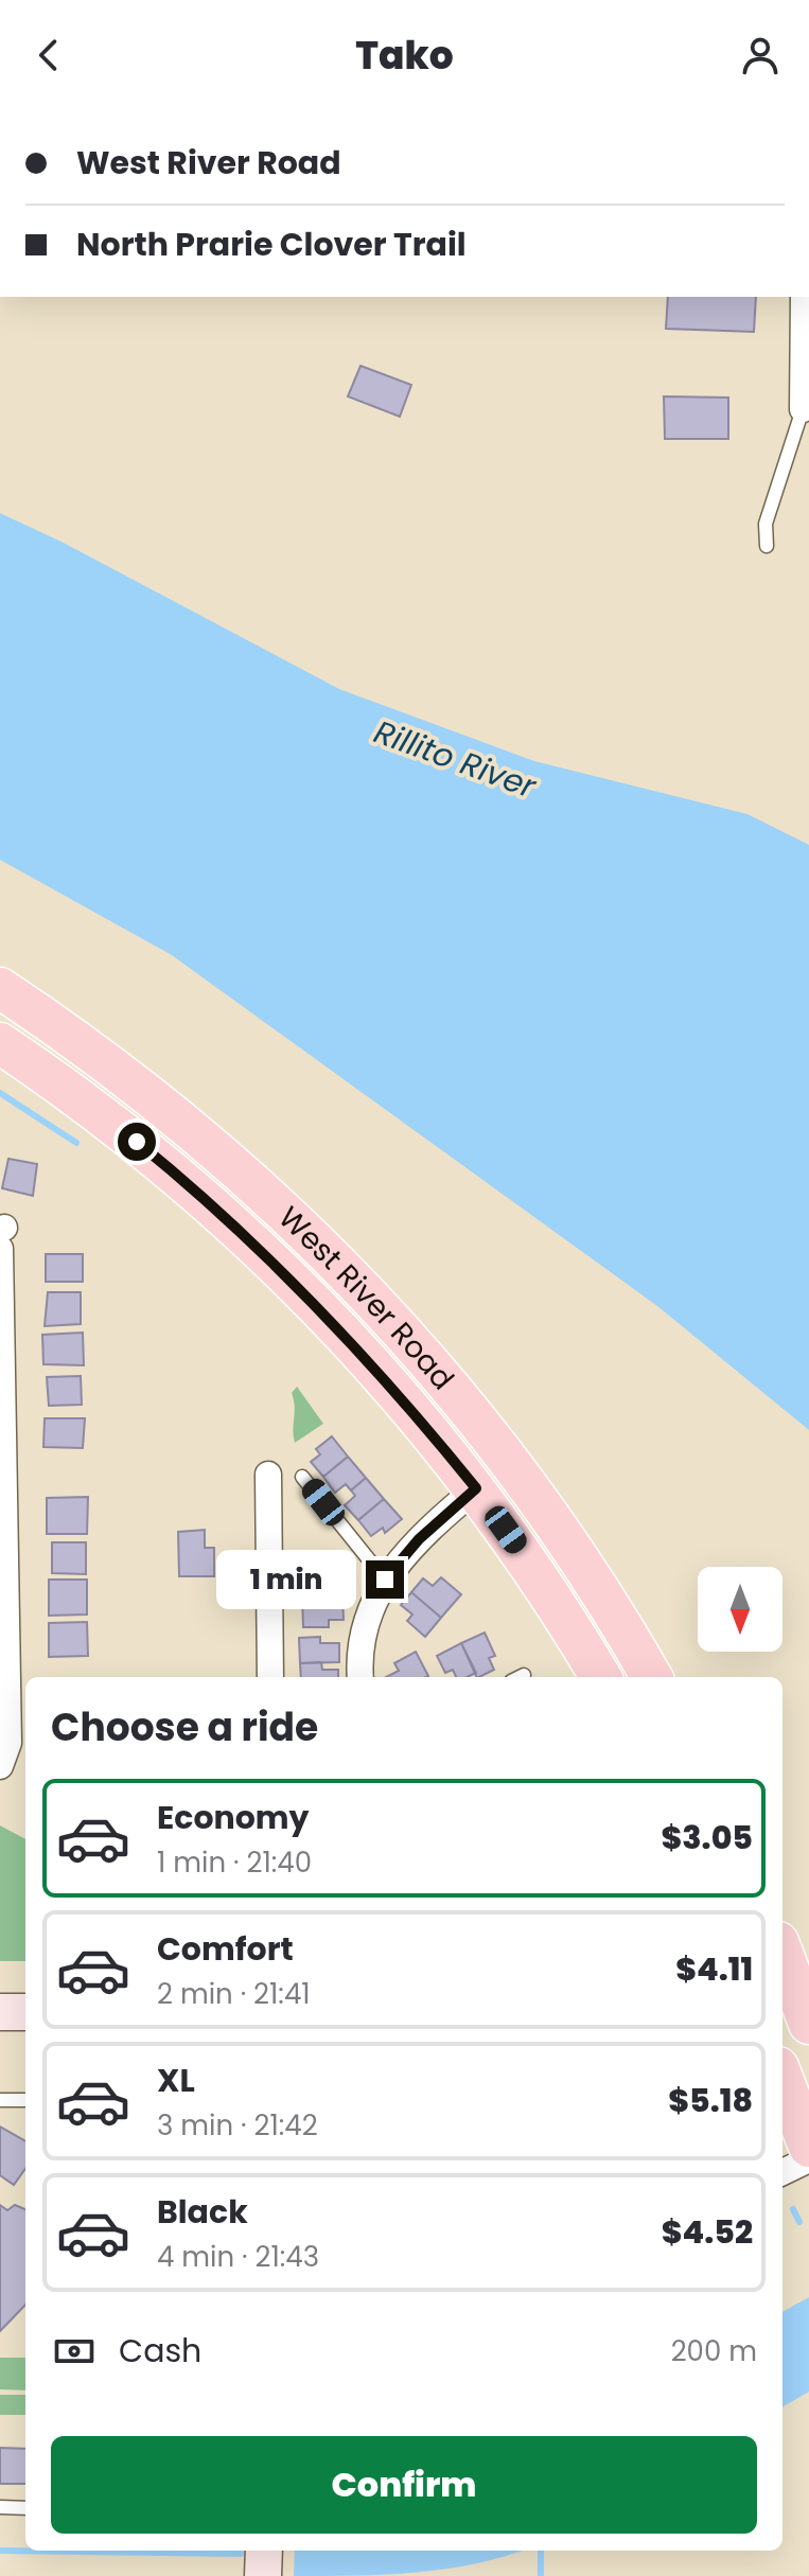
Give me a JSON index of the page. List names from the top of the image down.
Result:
{
  "streets": {
    "main road": ["West River Road"]
  },
  "water": ["Rillito River"],
  "north": "bottom",
  "page": {
    "header": "Tako",
    "banner": ["West River Road", "North Prarie Clover Trail"],
    "bubble": "1 min",
    "heading": "Choose a ride",
    "list": [
      {
        "name": "Economy",
        "note": "1 min · 21:40",
        "value": "$3.05"
      },
      {
        "name": "Comfort",
        "note": "2 min · 21:41",
        "value": "$4.11"
      },
      {
        "name": "XL",
        "note": "3 min · 21:42",
        "value": "$5.18"
      },
      {
        "name": "Black",
        "note": "4 min · 21:43",
        "value": "$4.52"
      }
    ],
    "pay": ["Cash", "200 m"],
    "buttons": "Confirm"
  }
}
